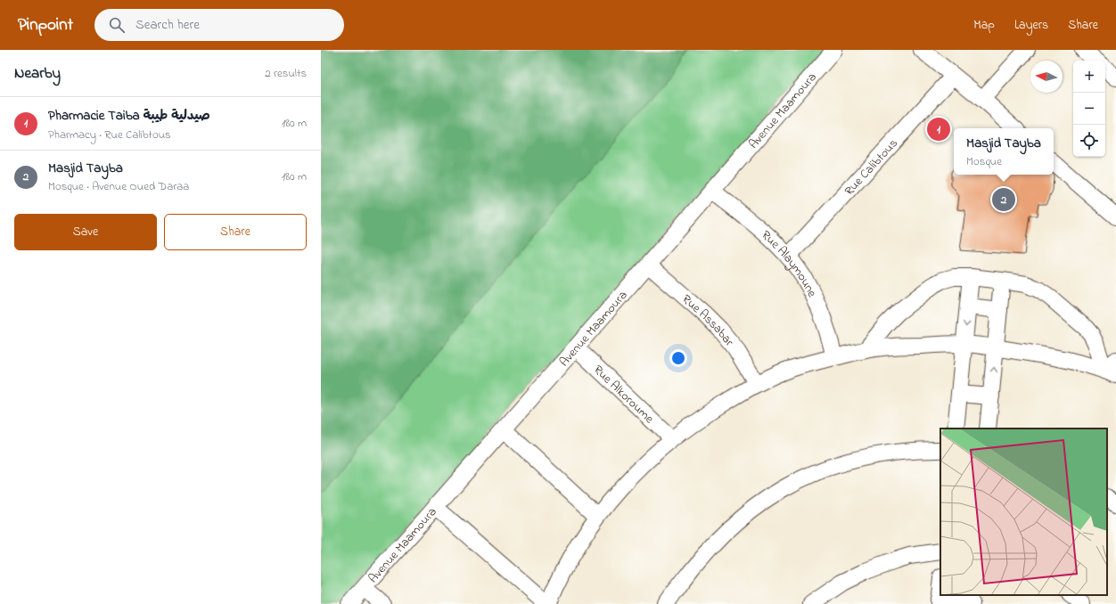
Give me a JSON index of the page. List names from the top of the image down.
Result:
{
  "streets": {
    "street": [
      "Avenue Maamoura",
      "Rue Calibtous",
      "Rue Alaymoune",
      "Rue Assabar",
      "Rue Alkoroume"
    ]
  },
  "crossings": [
    ["Avenue Maamoura", "Rue Alaymoune"],
    ["Avenue Maamoura", "Rue Assabar"],
    ["Avenue Maamoura", "Rue Alkoroume"],
    ["Rue Calibtous", "Rue Alaymoune"]
  ],
  "north": "left",
  "page": {
    "header": "Pinpoint",
    "search": "Search here",
    "nav": ["Map", "Layers", "Share"],
    "heading": ["Nearby", "2 results"],
    "map_buttons": ["+", "−"],
    "list": [
      {
        "mark": "1",
        "name": "Pharmacie Taiba صيدلية طيبة",
        "note": "Pharmacy · Rue Calibtous",
        "value": "180 m"
      },
      {
        "mark": "2",
        "name": "Masjid Tayba",
        "note": "Mosque · Avenue Oued Daraa",
        "value": "180 m"
      }
    ],
    "pins": ["1", "2"],
    "popup": ["Masjid Tayba", "Mosque"],
    "buttons": ["Save", "Share"]
  }
}
